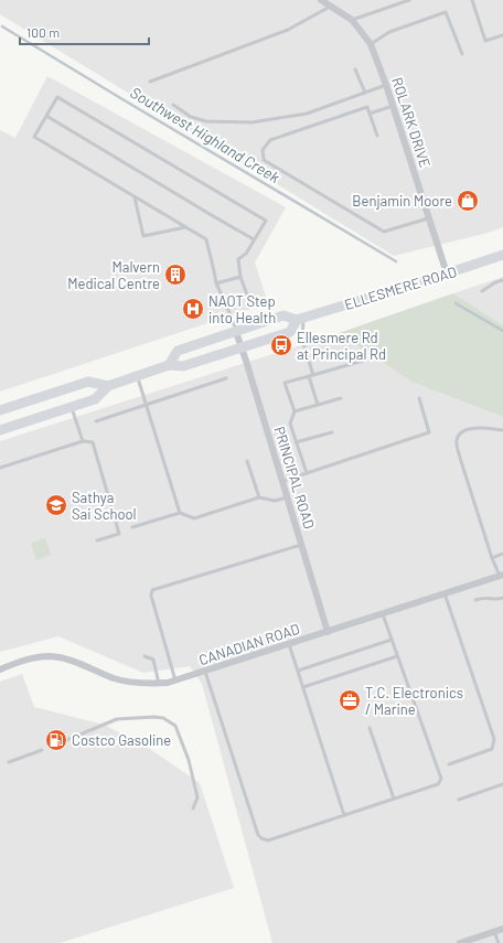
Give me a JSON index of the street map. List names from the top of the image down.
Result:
{
  "streets": {
    "main road": ["ELLESMERE ROAD"],
    "street": ["ROLARK DRIVE", "PRINCIPAL ROAD", "CANADIAN ROAD"]
  },
  "crossings": [
    ["ROLARK DRIVE", "ELLESMERE ROAD"],
    ["ELLESMERE ROAD", "PRINCIPAL ROAD"],
    ["PRINCIPAL ROAD", "CANADIAN ROAD"]
  ],
  "water": ["Southwest Highland Creek"],
  "places": {
    "shop": ["Benjamin Moore"],
    "building": ["Malvern Medical Centre"],
    "hospital": ["NAOT Step into Health"],
    "bus stop": ["Ellesmere Rd at Principal Rd"],
    "school or university": ["Sathya Sai School"],
    "office": ["T.C. Electronics / Marine"],
    "fuel station": ["Costco Gasoline"]
  },
  "scale_bar": "100 m"
}
